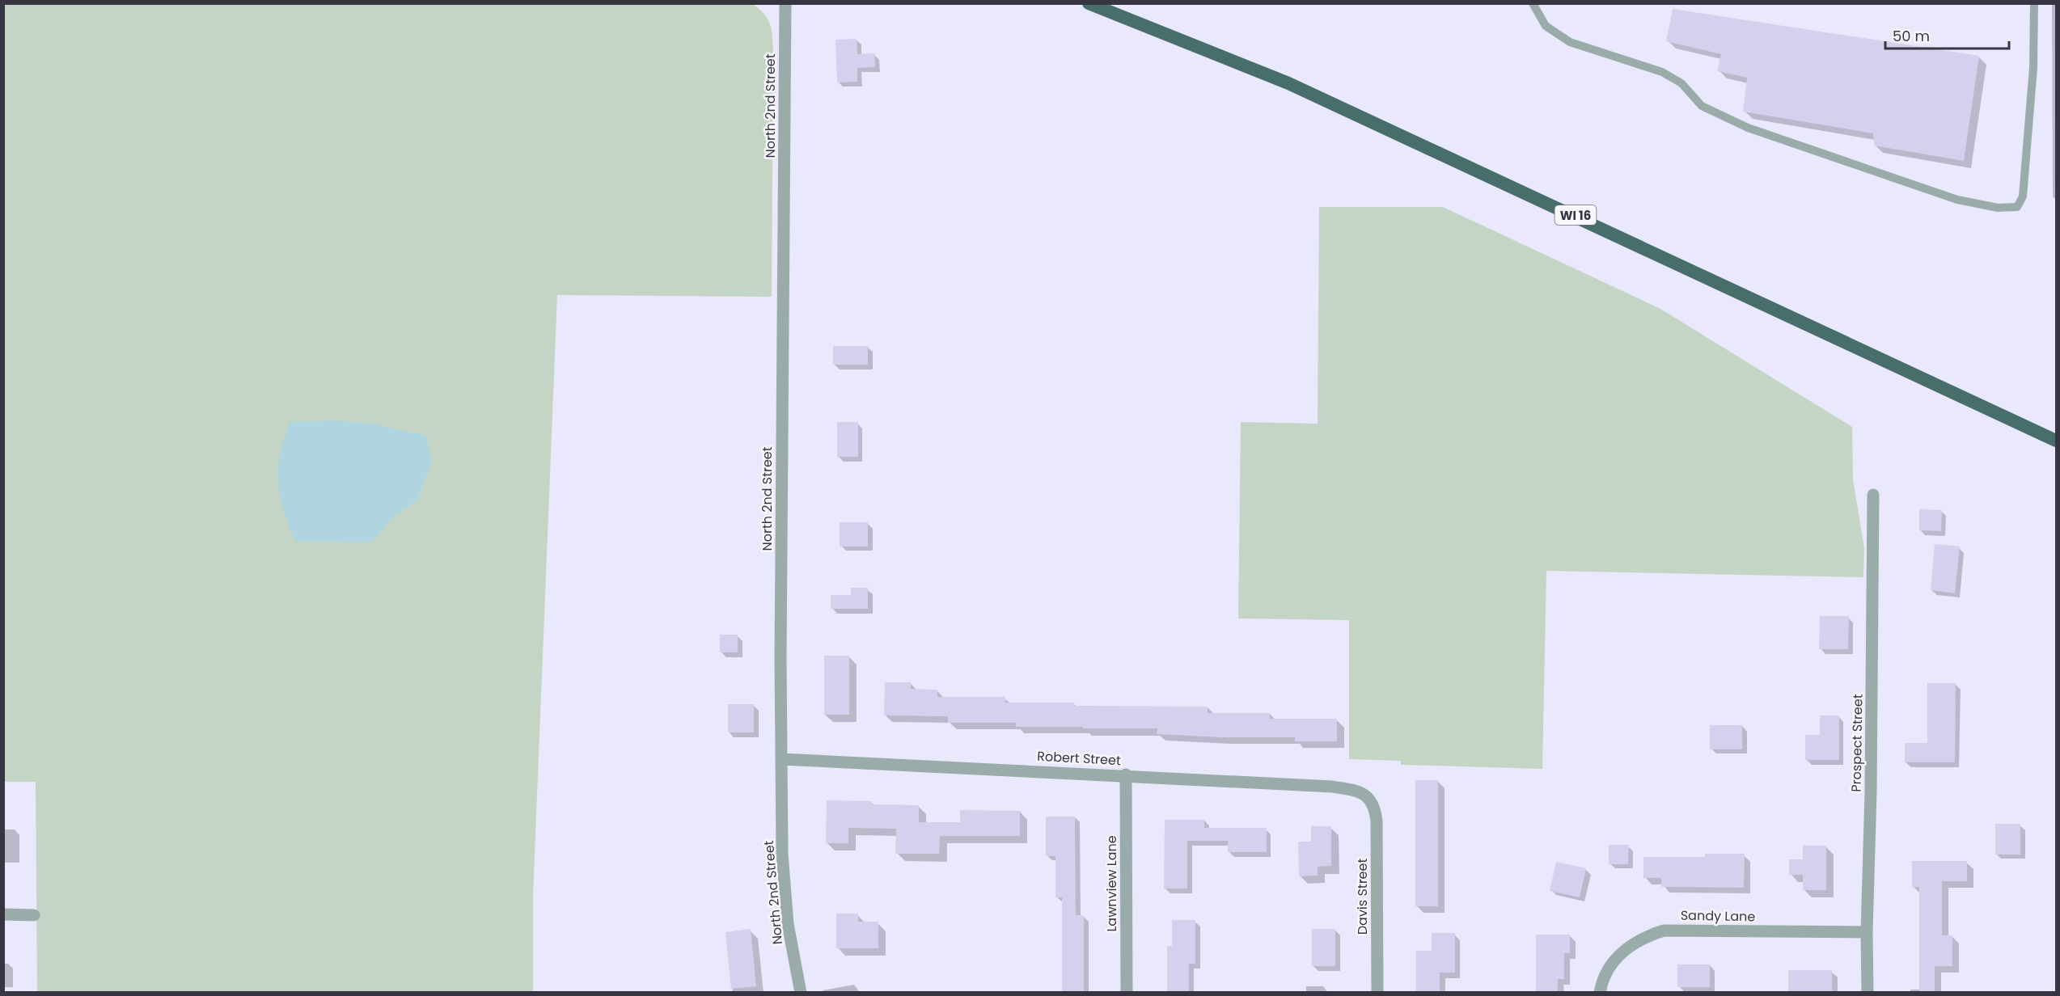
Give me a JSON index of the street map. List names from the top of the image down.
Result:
{
  "streets": {
    "highway": ["WI 16"],
    "street": [
      "North 2nd Street",
      "Prospect Street",
      "Robert Street",
      "Lawnview Lane",
      "Davis Street",
      "Sandy Lane"
    ]
  },
  "crossings": [
    ["North 2nd Street", "Robert Street"],
    ["Prospect Street", "Sandy Lane"],
    ["Robert Street", "Lawnview Lane"],
    ["Robert Street", "Davis Street"]
  ],
  "scale_bar": "50 m"
}
